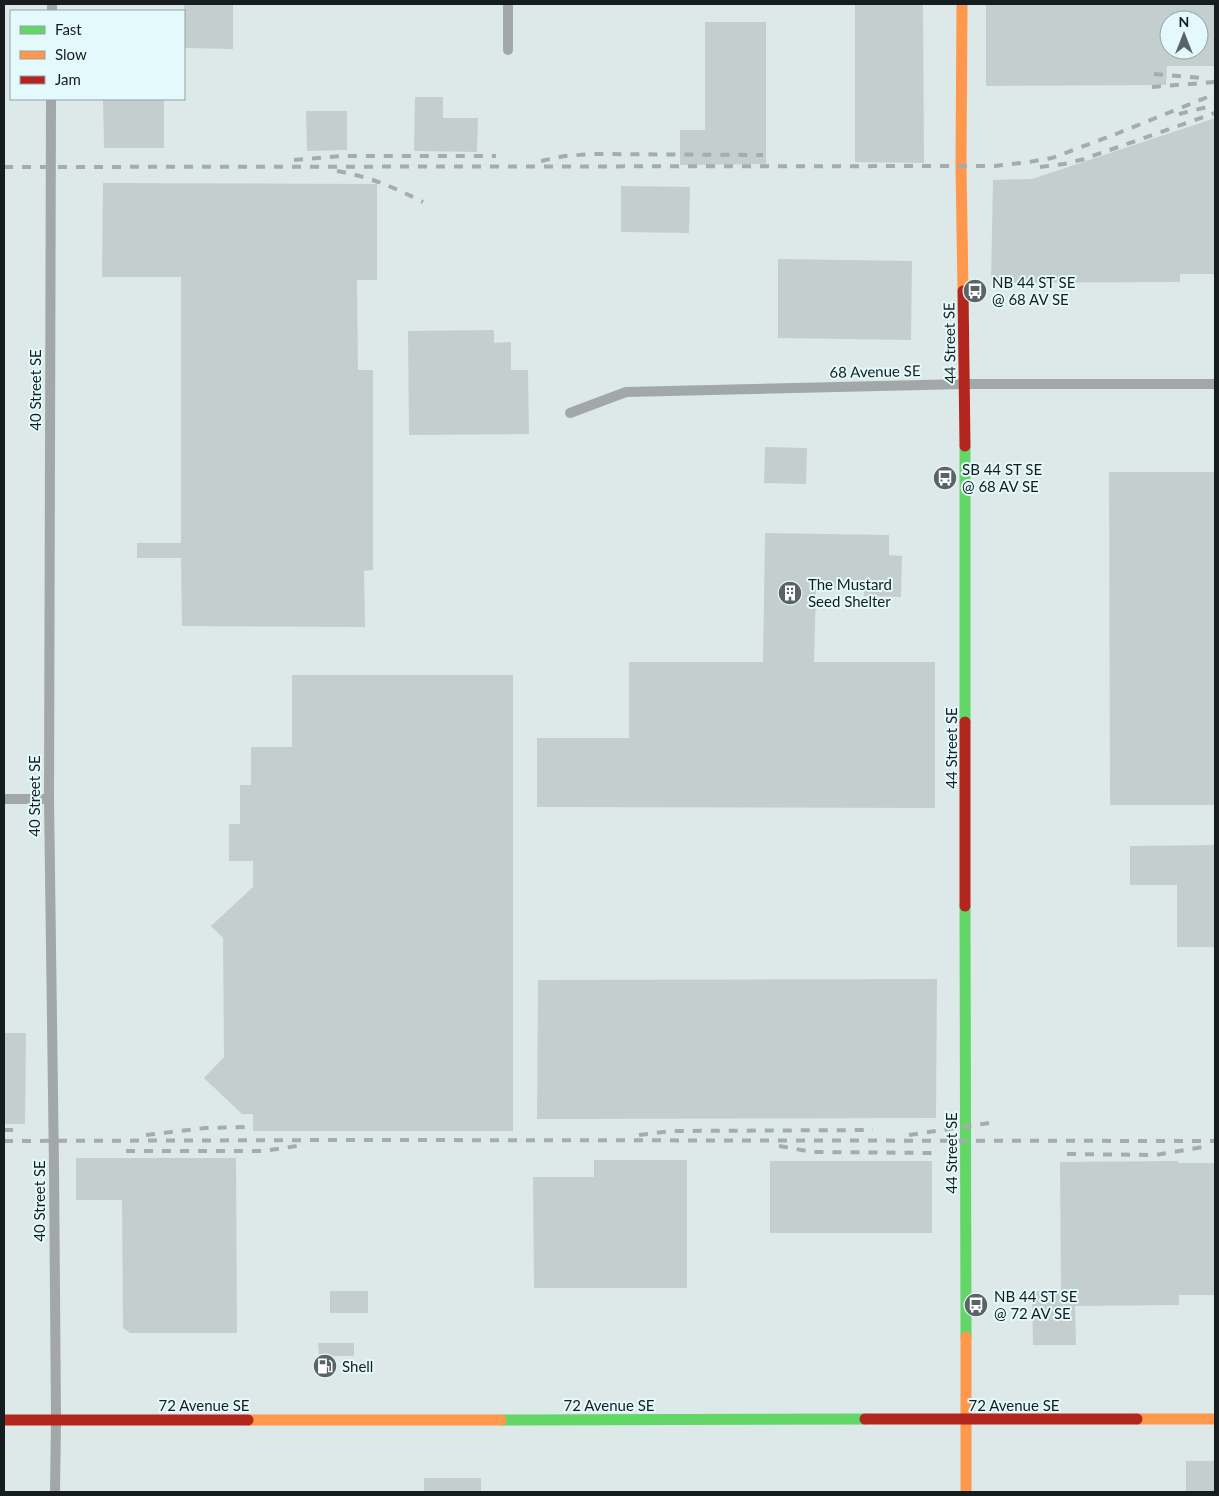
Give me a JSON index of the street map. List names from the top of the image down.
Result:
{
  "streets": {
    "street": [
      "44 Street SE",
      "68 Avenue SE",
      "40 Street SE",
      "72 Avenue SE"
    ]
  },
  "crossings": [
    ["44 Street SE", "68 Avenue SE"],
    ["44 Street SE", "72 Avenue SE"],
    ["40 Street SE", "72 Avenue SE"]
  ],
  "places": {
    "bus stop": ["NB 44 ST SE @ 68 AV SE", "SB 44 ST SE @ 68 AV SE", "NB 44 ST SE @ 72 AV SE"],
    "building": ["The Mustard Seed Shelter"],
    "fuel station": ["Shell"]
  },
  "legend": ["Fast", "Slow", "Jam"],
  "north": "top"
}
